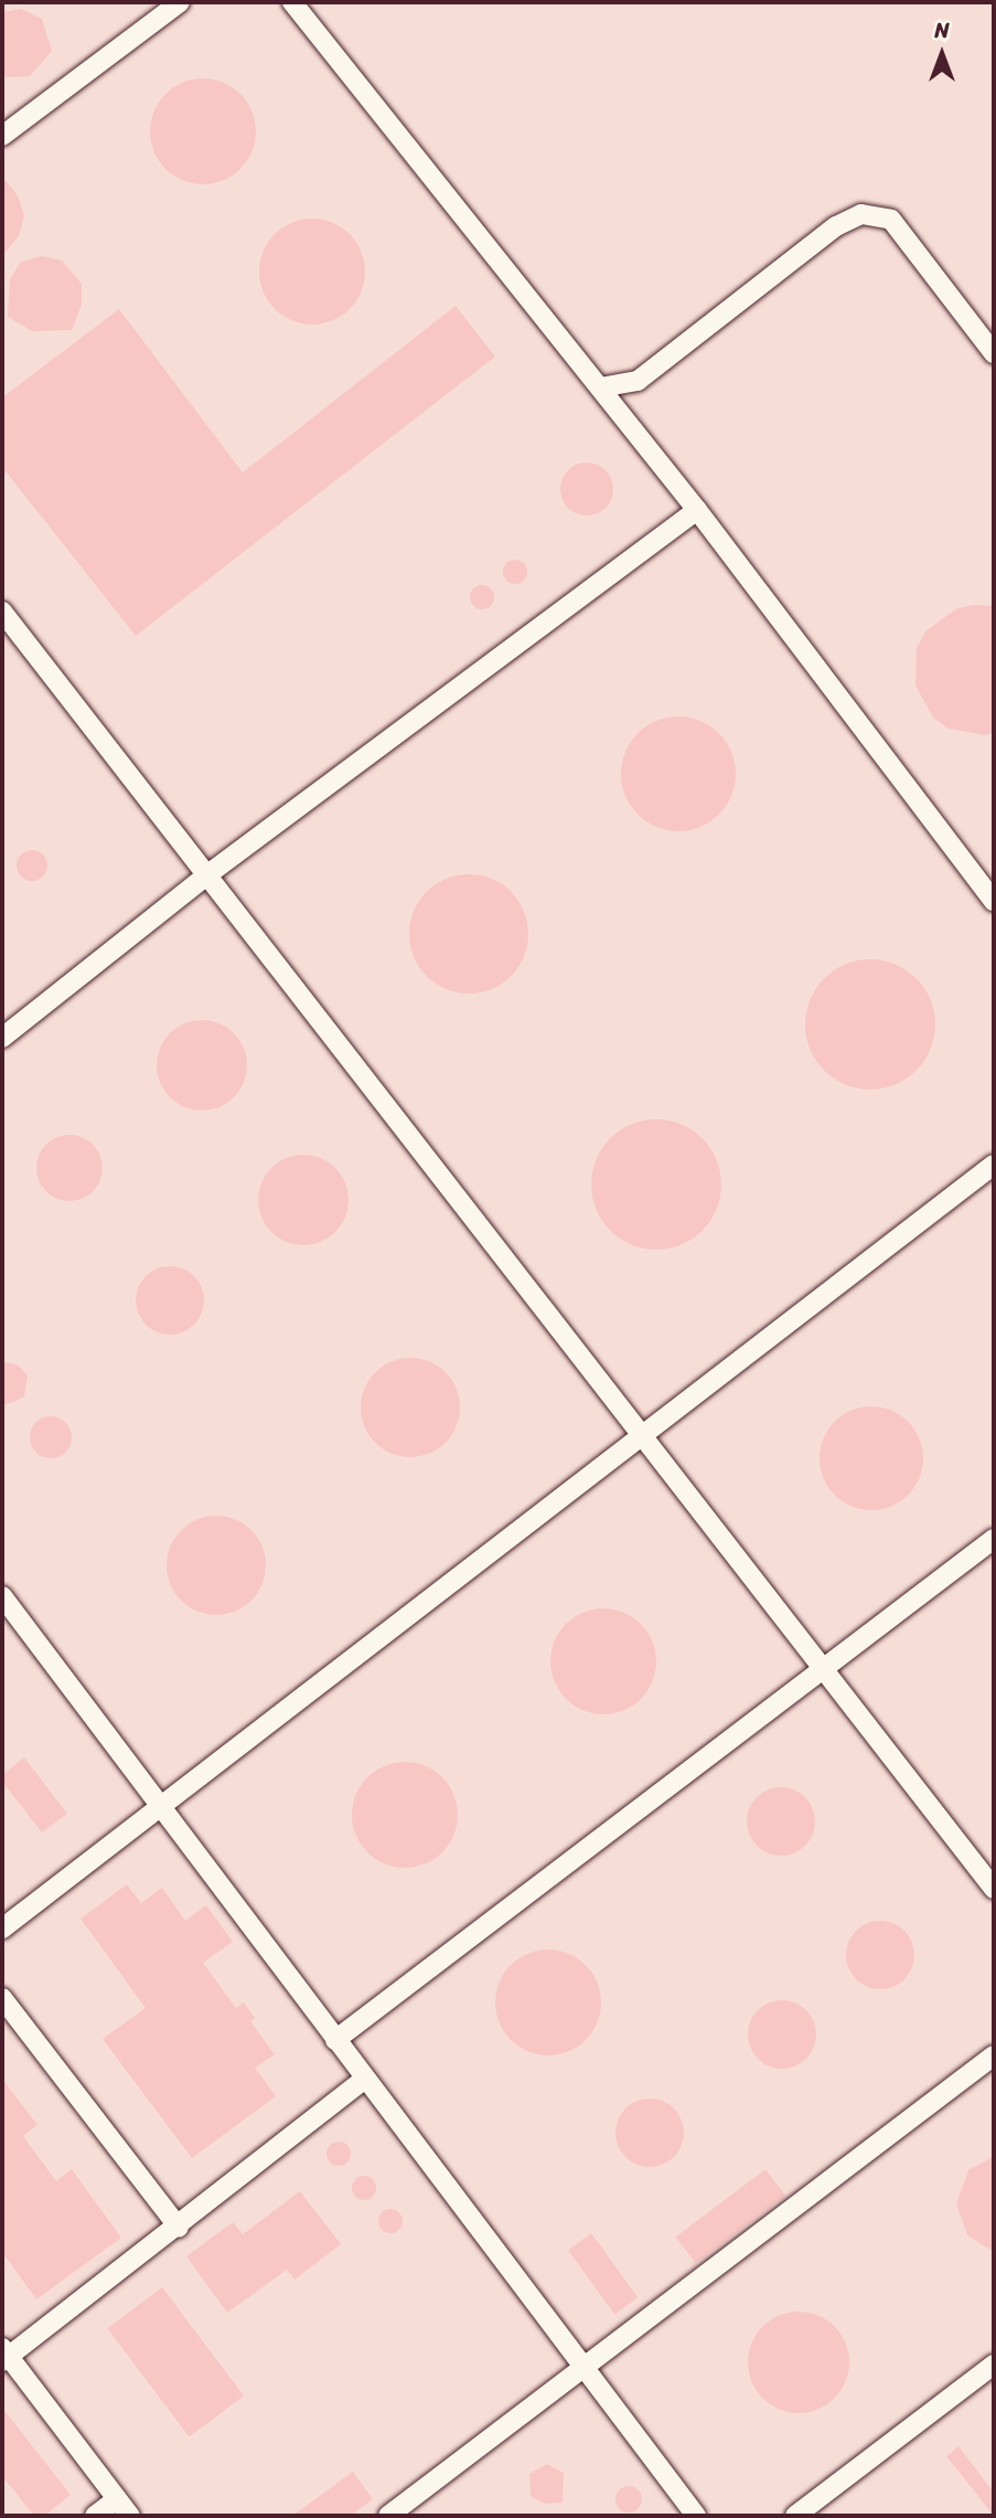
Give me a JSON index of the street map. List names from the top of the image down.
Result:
{
  "north": "top"
}
